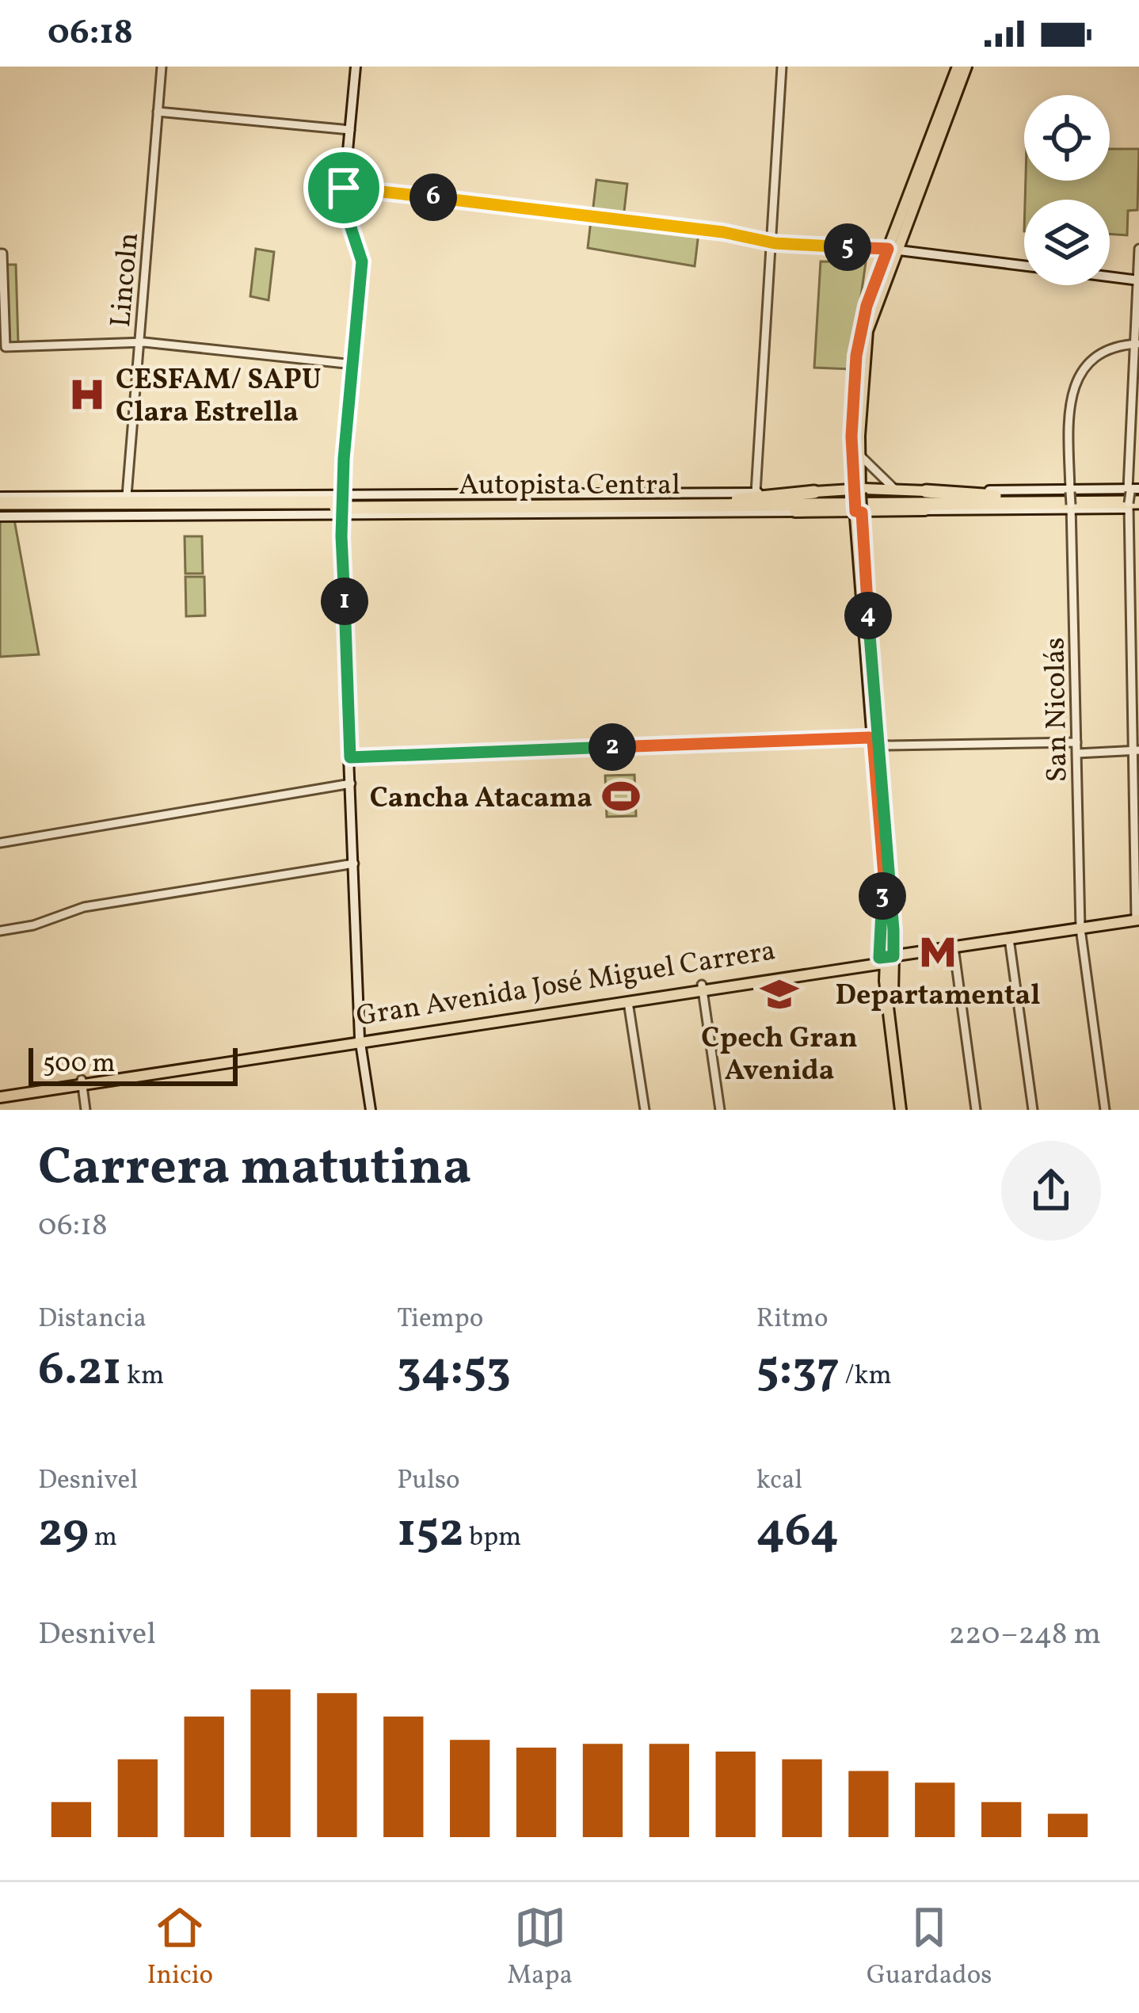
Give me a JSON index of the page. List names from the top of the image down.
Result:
{
  "streets": {
    "highway": ["Autopista Central"],
    "main road": ["Gran Avenida José Miguel Carrera"],
    "street": ["Lincoln", "San Nicolás"]
  },
  "crossings": [
    ["San Nicolás", "Gran Avenida José Miguel Carrera"]
  ],
  "places": {
    "hospital": ["CESFAM/ SAPU Clara Estrella"],
    "sports": ["Cancha Atacama"],
    "metro station": ["Departamental"],
    "school or university": ["Cpech Gran Avenida"]
  },
  "scale_bar": "500 m",
  "page": {
    "status": "06:18",
    "pins": [
      "6",
      "5",
      "1",
      "4",
      "2",
      "3"
    ],
    "scale": "500 m",
    "heading": ["Carrera matutina", "06:18"],
    "stats": [
      ["Distancia", "6.21 km"],
      ["Tiempo", "34:53"],
      ["Ritmo", "5:37 /km"],
      ["Desnivel", "29 m"],
      ["Pulso", "152 bpm"],
      ["kcal", "464"]
    ],
    "chart": ["Desnivel", "220–248 m"],
    "tabs": ["Inicio", "Mapa", "Guardados"]
  }
}
